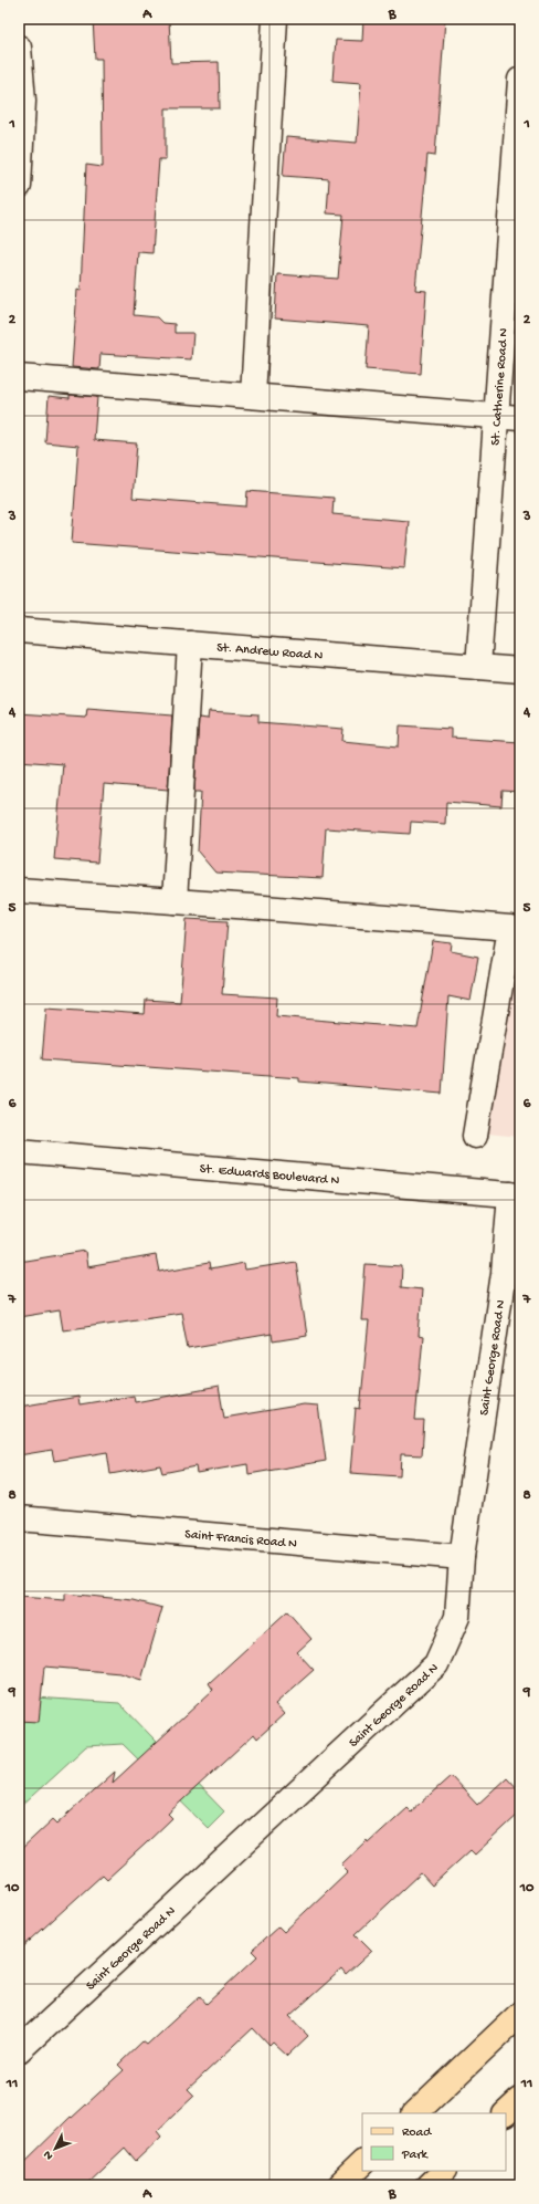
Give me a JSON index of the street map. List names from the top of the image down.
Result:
{
  "streets": {
    "street": [
      "St. Catherine Road N",
      "St. Andrew Road N",
      "St. Edwards Boulevard N",
      "Saint George Road N",
      "Saint Francis Road N"
    ]
  },
  "crossings": [
    ["St. Catherine Road N", "St. Andrew Road N"],
    ["St. Edwards Boulevard N", "Saint George Road N"],
    ["Saint George Road N", "Saint Francis Road N"]
  ],
  "legend": ["Road", "Park"],
  "north": "bottom left",
  "grid": {
    "columns": ["A", "B"],
    "rows": [
      "1",
      "2",
      "3",
      "4",
      "5",
      "6",
      "7",
      "8",
      "9",
      "10",
      "11"
    ]
  }
}
